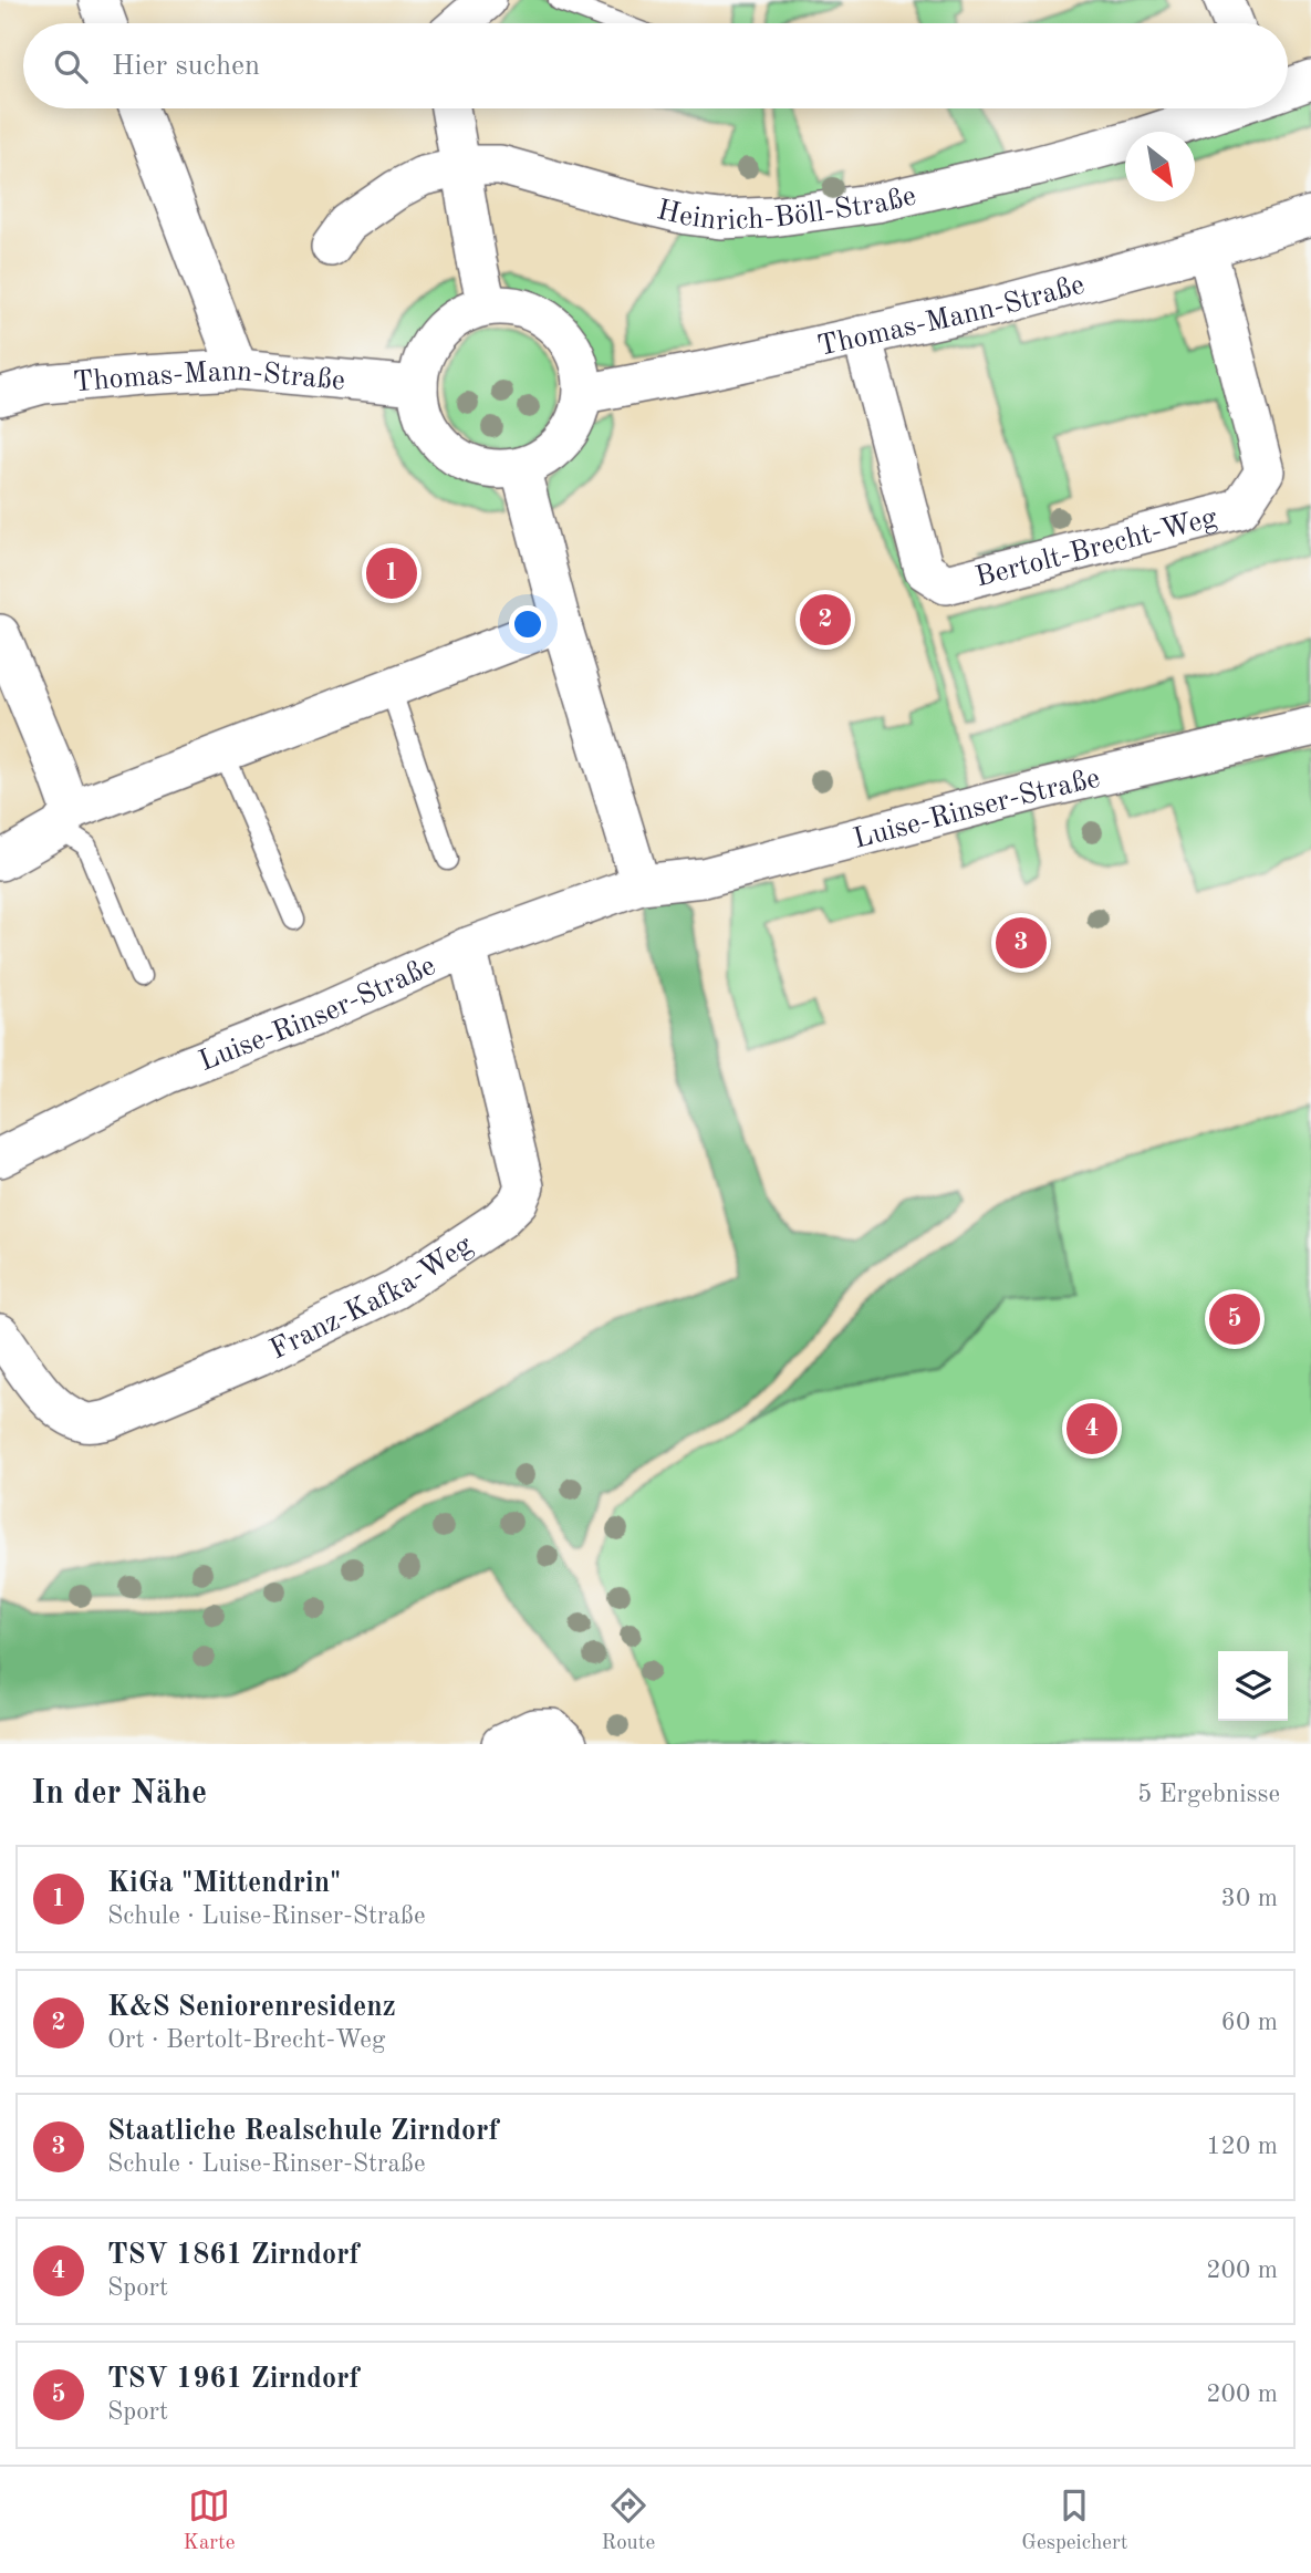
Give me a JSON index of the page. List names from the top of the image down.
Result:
{
  "streets": {
    "street": [
      "Heinrich-Böll-Straße",
      "Thomas-Mann-Straße",
      "Bertolt-Brecht-Weg",
      "Luise-Rinser-Straße",
      "Franz-Kafka-Weg"
    ]
  },
  "crossings": [
    ["Thomas-Mann-Straße", "Bertolt-Brecht-Weg"],
    ["Luise-Rinser-Straße", "Franz-Kafka-Weg"]
  ],
  "north": "bottom right",
  "page": {
    "search": "Hier suchen",
    "pins": [
      "1",
      "2",
      "3",
      "5",
      "4"
    ],
    "heading": ["In der Nähe", "5 Ergebnisse"],
    "list": [
      {
        "mark": "1",
        "name": "KiGa \"Mittendrin\"",
        "note": "Schule · Luise-Rinser-Straße",
        "value": "30 m"
      },
      {
        "mark": "2",
        "name": "K&S Seniorenresidenz",
        "note": "Ort · Bertolt-Brecht-Weg",
        "value": "60 m"
      },
      {
        "mark": "3",
        "name": "Staatliche Realschule Zirndorf",
        "note": "Schule · Luise-Rinser-Straße",
        "value": "120 m"
      },
      {
        "mark": "4",
        "name": "TSV 1861 Zirndorf",
        "note": "Sport",
        "value": "200 m"
      },
      {
        "mark": "5",
        "name": "TSV 1961 Zirndorf",
        "note": "Sport",
        "value": "200 m"
      }
    ],
    "nav": ["Karte", "Route", "Gespeichert"]
  }
}
